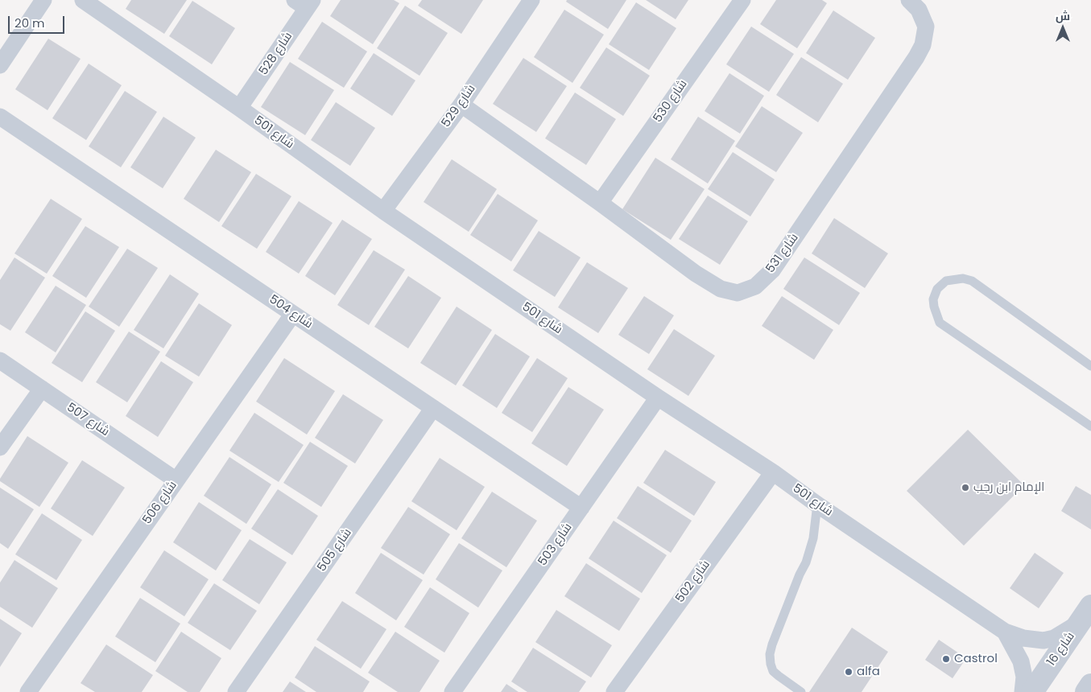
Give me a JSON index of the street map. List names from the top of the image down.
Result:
{
  "streets": {
    "street": [
      "شارع 528",
      "شارع 530",
      "شارع 529",
      "شارع 501",
      "شارع 531",
      "شارع 504",
      "شارع 507",
      "شارع 506",
      "شارع 503",
      "شارع 505",
      "شارع 502",
      "شارع 16"
    ]
  },
  "crossings": [
    ["شارع 528", "شارع 501"],
    ["شارع 530", "شارع 531"],
    ["شارع 529", "شارع 501"],
    ["شارع 529", "شارع 531"],
    ["شارع 501", "شارع 503"],
    ["شارع 501", "شارع 502"],
    ["شارع 501", "شارع 16"],
    ["شارع 504", "شارع 506"],
    ["شارع 504", "شارع 503"],
    ["شارع 504", "شارع 505"],
    ["شارع 507", "شارع 506"]
  ],
  "places": ["الإمام ابن رجب", "Castrol", "alfa"],
  "scale_bar": "20 m",
  "north": "top"
}
